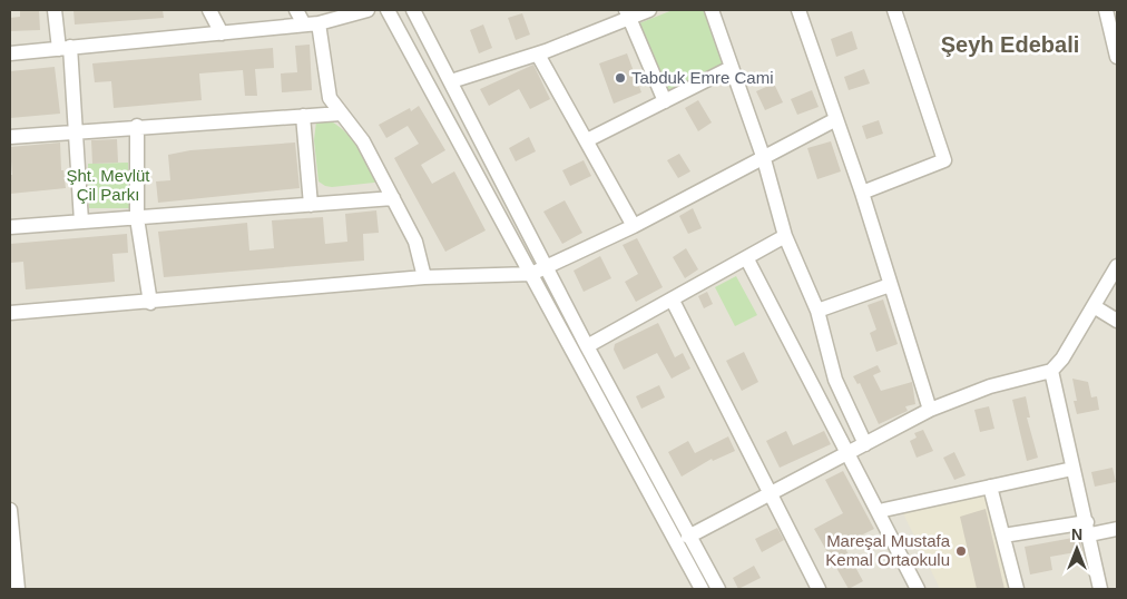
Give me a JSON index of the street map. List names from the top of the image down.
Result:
{
  "districts": ["Şeyh Edebali"],
  "parks": ["Şht. Mevlüt Çil Parkı"],
  "places": ["Tabduk Emre Cami", "Mareşal Mustafa Kemal Ortaokulu"],
  "north": "top"
}
